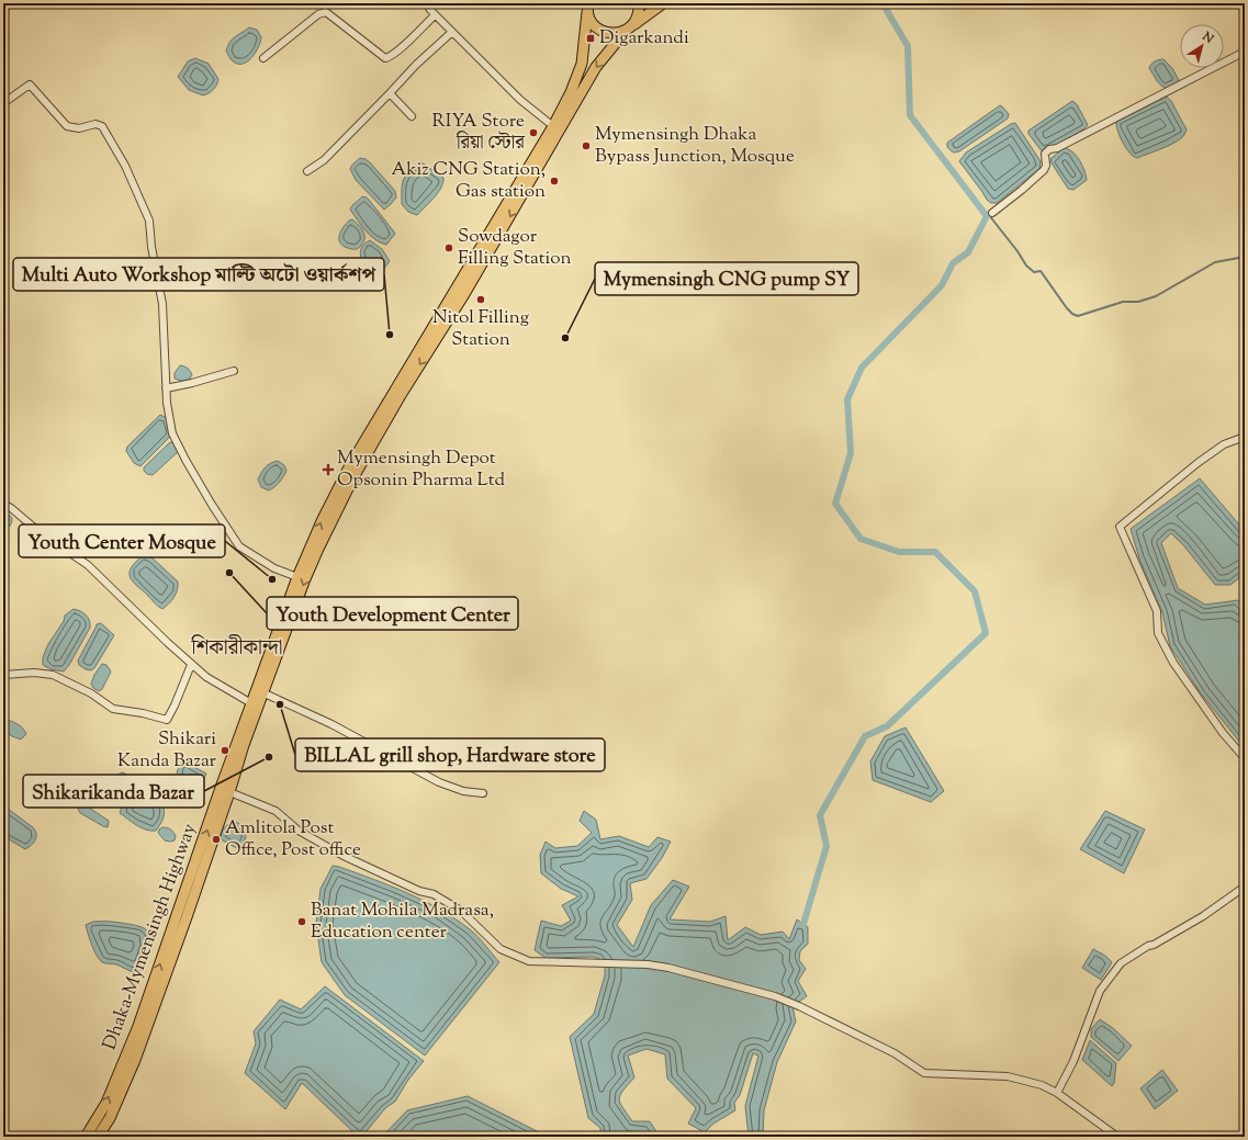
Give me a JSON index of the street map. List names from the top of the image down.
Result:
{
  "streets": {
    "highway": ["Dhaka-Mymensingh Highway"]
  },
  "districts": ["শিকারীকান্দা"],
  "places": {
    "transit": ["Digarkandi"],
    "other": [
      "RIYA Store রিয়া স্টোর",
      "Mymensingh Dhaka Bypass Junction, Mosque",
      "Akiz CNG Station, Gas station",
      "Sowdagor Filling Station",
      "Nitol Filling Station",
      "Multi Auto Workshop মাল্টি অটো ওয়ার্কশপ",
      "Mymensingh CNG pump SY",
      "Youth Development Center",
      "Youth Center Mosque",
      "BILLAL grill shop, Hardware store",
      "Shikari Kanda Bazar",
      "Shikarikanda Bazar",
      "Amlitola Post Office, Post office",
      "Banat Mohila Madrasa, Education center"
    ],
    "health": ["Mymensingh Depot Opsonin Pharma Ltd"]
  },
  "north": "top right"
}
